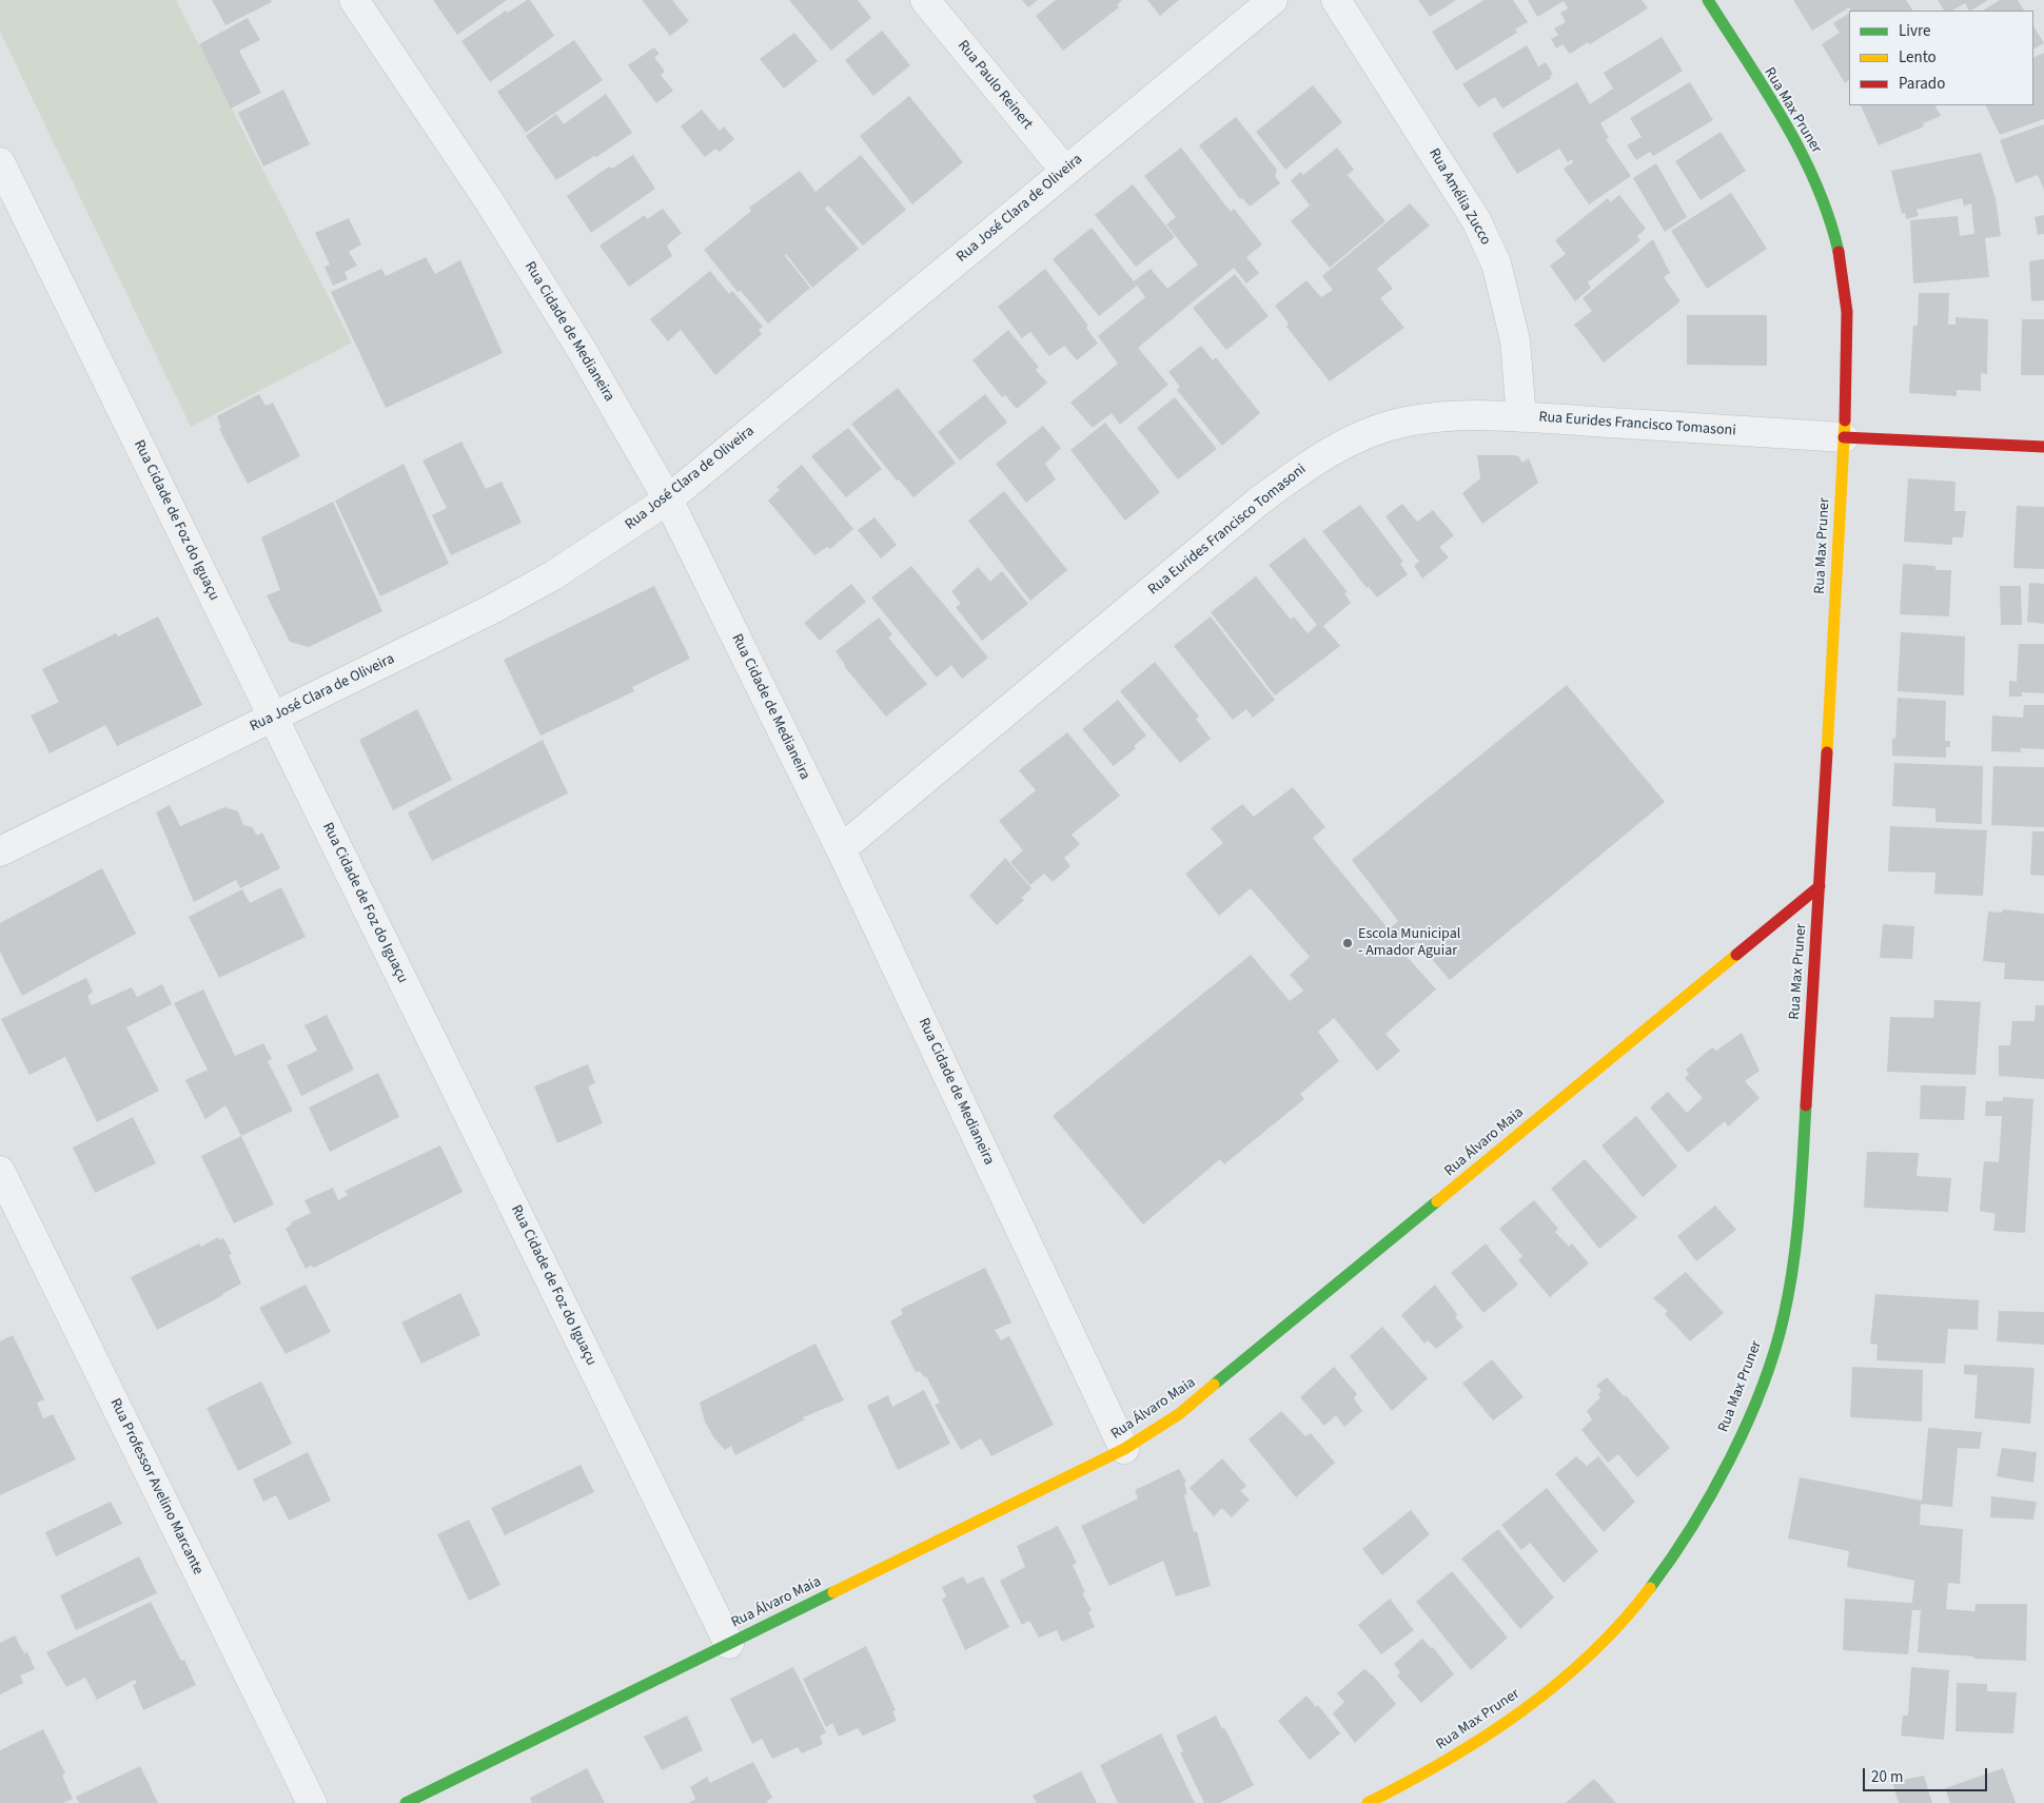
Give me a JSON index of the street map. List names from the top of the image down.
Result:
{
  "streets": {
    "street": [
      "Rua Paulo Reinert",
      "Rua Max Pruner",
      "Rua Amélia Zucco",
      "Rua José Clara de Oliveira",
      "Rua Cidade de Medianeira",
      "Rua Eurides Francisco Tomasoni",
      "Rua Cidade de Foz do Iguaçu",
      "Rua Álvaro Maia",
      "Rua Professor Avelino Marcante"
    ]
  },
  "crossings": [
    ["Rua Paulo Reinert", "Rua José Clara de Oliveira"],
    ["Rua Max Pruner", "Rua Eurides Francisco Tomasoni"],
    ["Rua Max Pruner", "Rua Álvaro Maia"],
    ["Rua Amélia Zucco", "Rua Eurides Francisco Tomasoni"],
    ["Rua José Clara de Oliveira", "Rua Cidade de Medianeira"],
    ["Rua José Clara de Oliveira", "Rua Cidade de Foz do Iguaçu"],
    ["Rua Cidade de Medianeira", "Rua Eurides Francisco Tomasoni"],
    ["Rua Cidade de Medianeira", "Rua Álvaro Maia"],
    ["Rua Cidade de Foz do Iguaçu", "Rua Álvaro Maia"]
  ],
  "places": ["Escola Municipal - Amador Aguiar"],
  "legend": ["Livre", "Lento", "Parado"],
  "scale_bar": "20 m"
}
